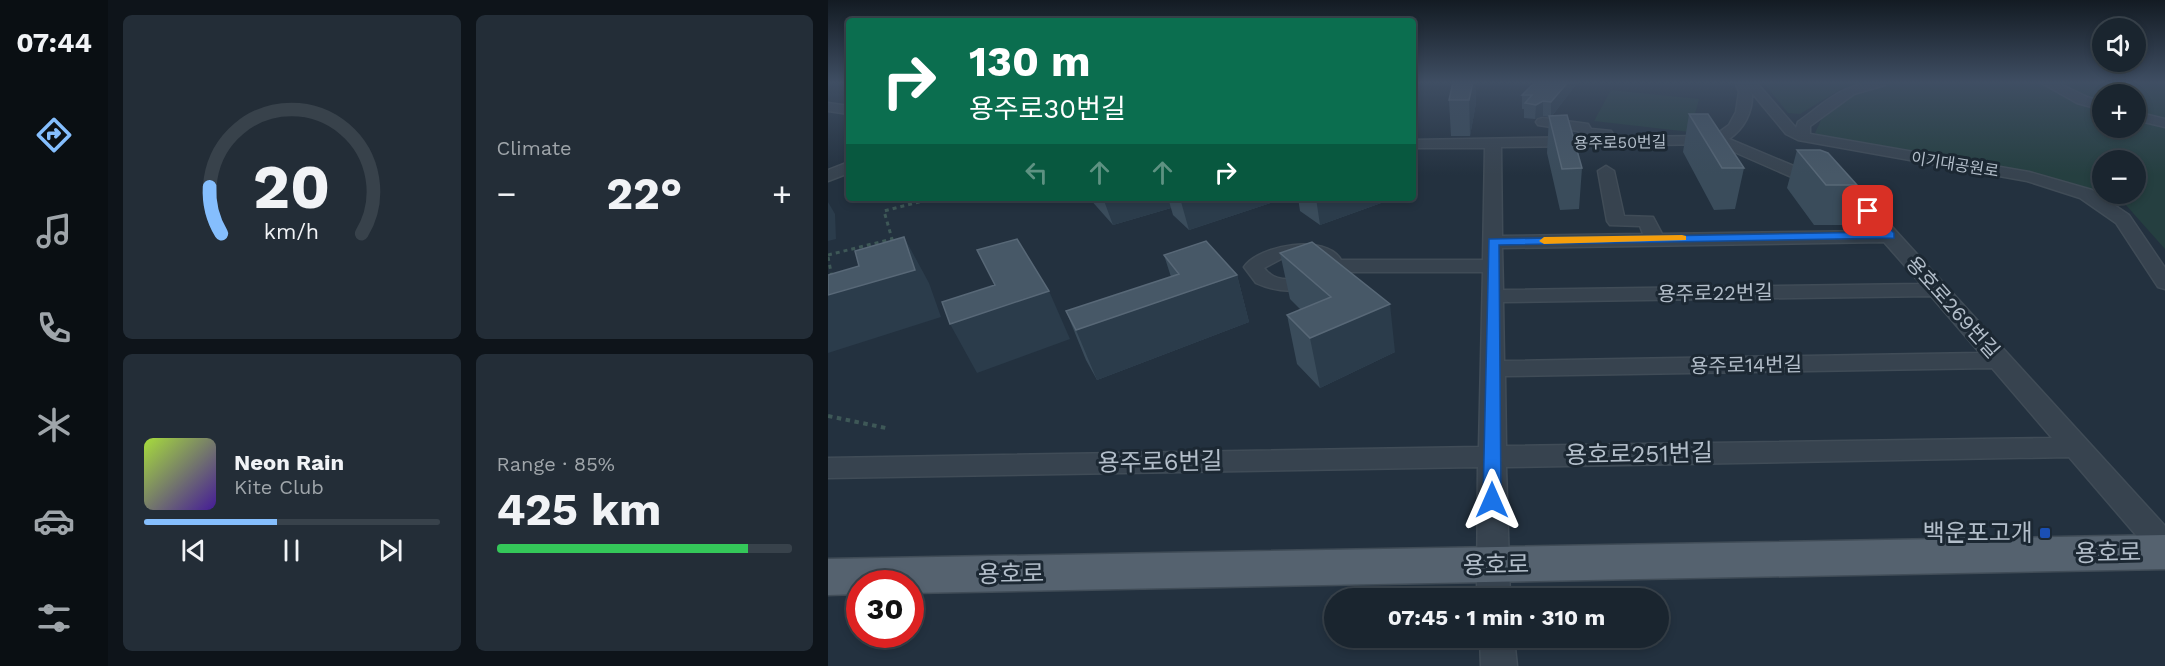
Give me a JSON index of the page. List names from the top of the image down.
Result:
{
  "streets": {
    "main road": ["용호로"],
    "street": [
      "용주로50번길",
      "이기대공원로",
      "용주로22번길",
      "용호로269번길",
      "용주로14번길",
      "용호로251번길",
      "용주로6번길"
    ]
  },
  "crossings": [
    ["용주로50번길", "용호로269번길"],
    ["용주로22번길", "용호로269번길"],
    ["용호로269번길", "용주로14번길"],
    ["용호로269번길", "용호로251번길"],
    ["용호로251번길", "용주로6번길"]
  ],
  "places": {
    "transit": ["백운포고개"]
  },
  "page": {
    "tabs": "07:44",
    "tile": [
      "Climate",
      ["Range · 85%", "425 km"]
    ],
    "map_buttons": ["+", "−"],
    "turn": ["130 m", "용주로30번길"],
    "heat": ["−", "22°", "+"],
    "song": ["Neon Rain", "Kite Club"],
    "limit": "30",
    "trip": "07:45 · 1 min · 310 m",
    "gauge": ["20", "km/h"]
  }
}
